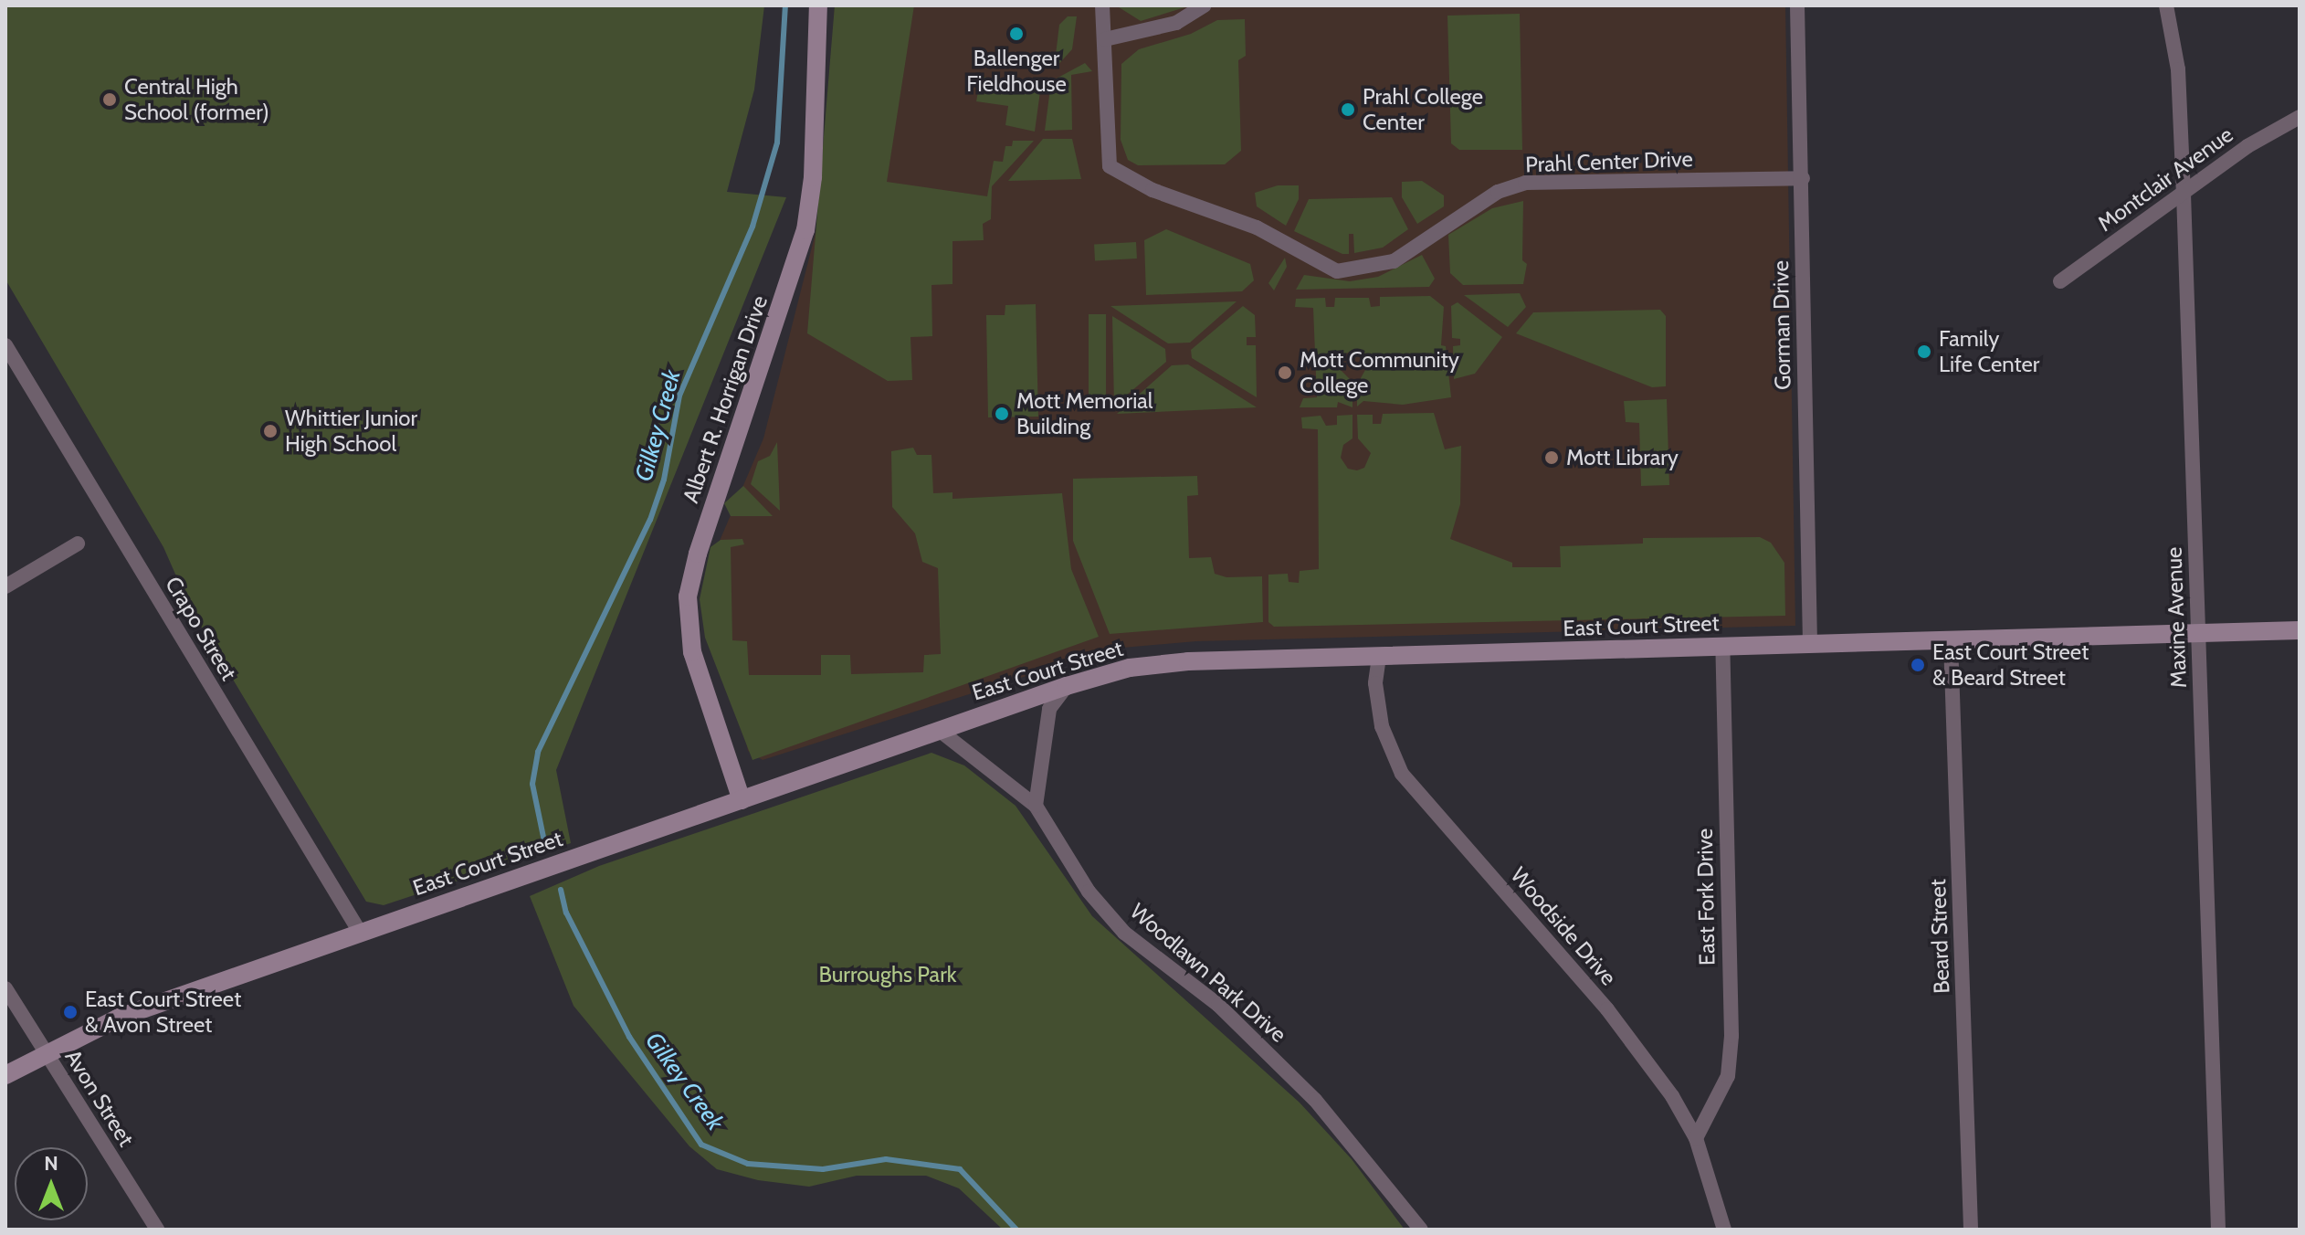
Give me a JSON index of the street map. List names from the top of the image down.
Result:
{
  "streets": {
    "main road": ["Albert R. Horrigan Drive", "East Court Street"],
    "street": [
      "Prahl Center Drive",
      "Montclair Avenue",
      "Gorman Drive",
      "Maxine Avenue",
      "Crapo Street",
      "East Fork Drive",
      "Woodside Drive",
      "Beard Street",
      "Woodlawn Park Drive",
      "Avon Street"
    ]
  },
  "crossings": [
    ["Prahl Center Drive", "Gorman Drive"],
    ["Montclair Avenue", "Maxine Avenue"],
    ["Gorman Drive", "East Court Street"],
    ["Albert R. Horrigan Drive", "East Court Street"],
    ["Maxine Avenue", "East Court Street"],
    ["East Court Street", "Crapo Street"],
    ["East Court Street", "East Fork Drive"],
    ["East Court Street", "Woodside Drive"],
    ["East Court Street", "Beard Street"],
    ["East Court Street", "Woodlawn Park Drive"],
    ["East Court Street", "Avon Street"],
    ["East Fork Drive", "Woodside Drive"]
  ],
  "water": ["Gilkey Creek"],
  "parks": ["Burroughs Park"],
  "places": [
    "Ballenger Fieldhouse",
    "Central High School (former)",
    "Prahl College Center",
    "Family Life Center",
    "Mott Community College",
    "Mott Memorial Building",
    "Whittier Junior High School",
    "Mott Library",
    "East Court Street & Beard Street",
    "East Court Street & Avon Street"
  ],
  "north": "top"
}
